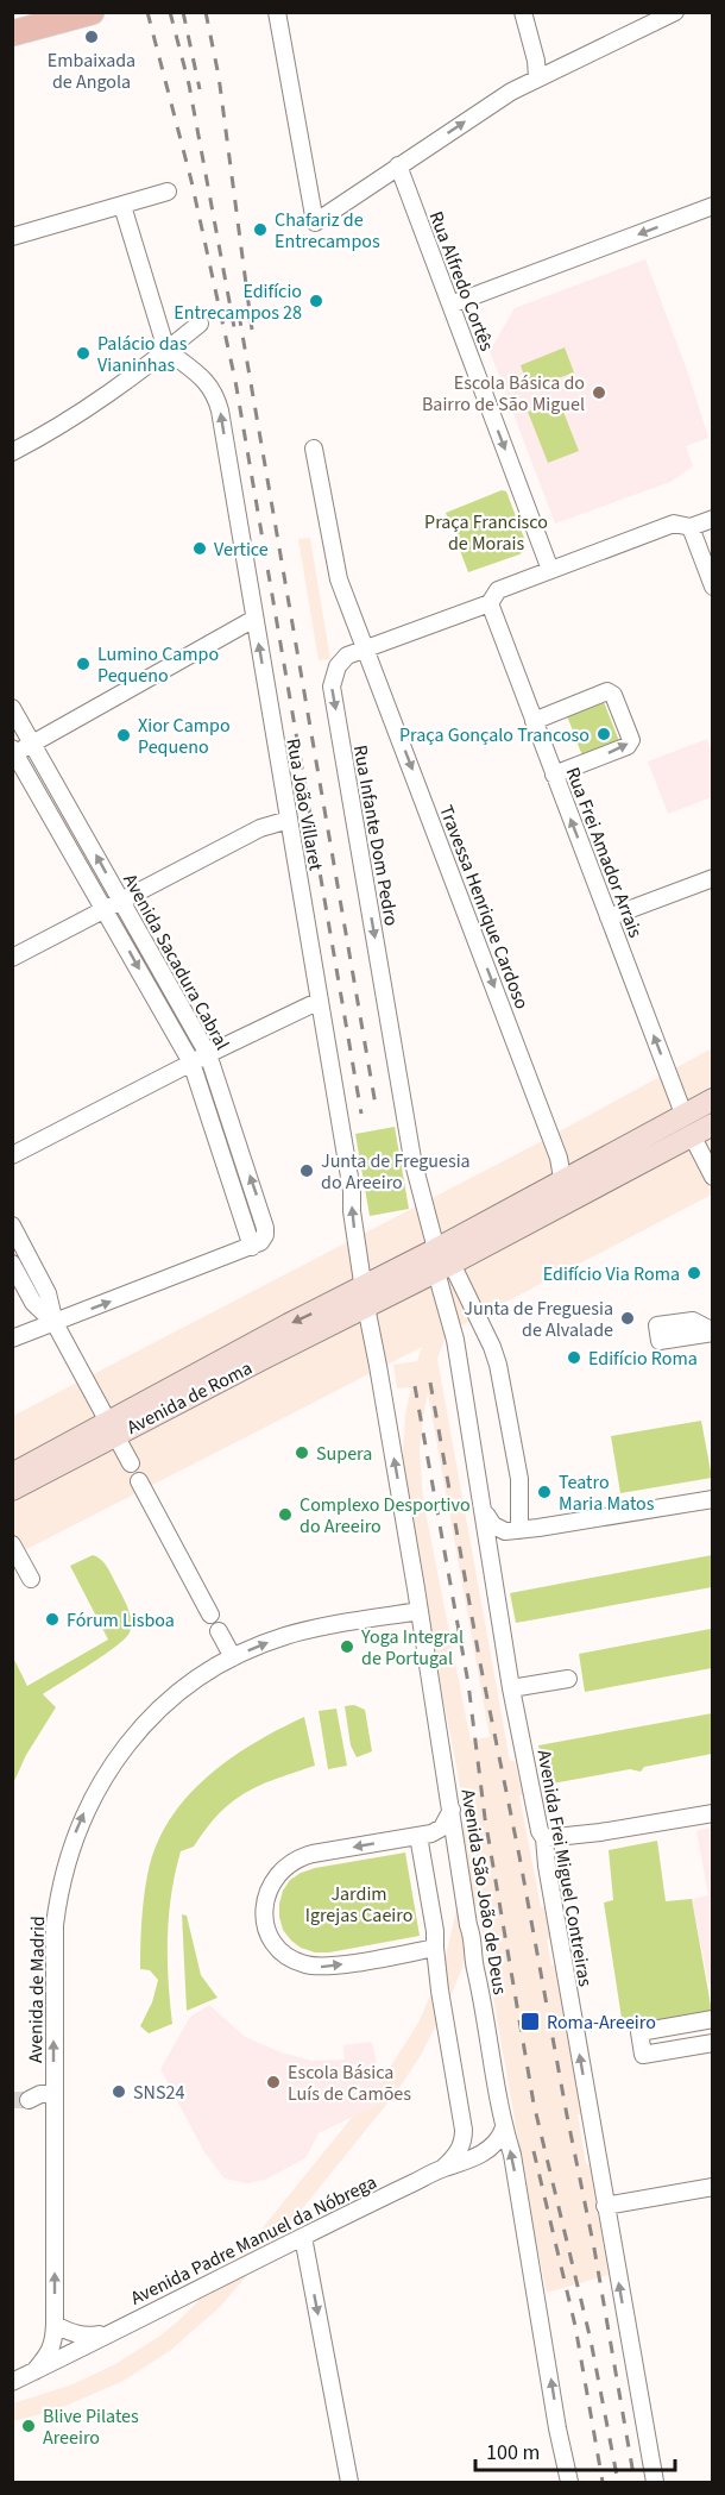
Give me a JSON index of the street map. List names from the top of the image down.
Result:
{
  "streets": {
    "main road": ["Avenida de Roma"],
    "street": [
      "Rua Alfredo Cortês",
      "Rua João Villaret",
      "Rua Infante Dom Pedro",
      "Rua Frei Amador Arrais",
      "Travessa Henrique Cardoso",
      "Avenida Sacadura Cabral",
      "Avenida Frei Miguel Contreiras",
      "Avenida São João de Deus",
      "Avenida de Madrid",
      "Avenida Padre Manuel da Nóbrega"
    ]
  },
  "crossings": [
    ["Rua Alfredo Cortês", "Rua Infante Dom Pedro"],
    ["Rua João Villaret", "Avenida de Roma"],
    ["Rua João Villaret", "Avenida São João de Deus"],
    ["Rua Infante Dom Pedro", "Rua Frei Amador Arrais"],
    ["Rua Infante Dom Pedro", "Travessa Henrique Cardoso"],
    ["Rua Infante Dom Pedro", "Avenida de Roma"],
    ["Rua Infante Dom Pedro", "Avenida Frei Miguel Contreiras"],
    ["Rua Frei Amador Arrais", "Avenida de Roma"],
    ["Travessa Henrique Cardoso", "Avenida de Roma"],
    ["Avenida de Roma", "Avenida Frei Miguel Contreiras"],
    ["Avenida de Roma", "Avenida São João de Deus"],
    ["Avenida São João de Deus", "Avenida de Madrid"],
    ["Avenida São João de Deus", "Avenida Padre Manuel da Nóbrega"],
    ["Avenida de Madrid", "Avenida Padre Manuel da Nóbrega"]
  ],
  "one_way": [
    "Rua Alfredo Cortês",
    "Rua João Villaret",
    "Rua Infante Dom Pedro",
    "Rua Frei Amador Arrais",
    "Travessa Henrique Cardoso",
    "Avenida de Madrid"
  ],
  "parks": ["Praça Francisco de Morais", "Jardim Igrejas Caeiro"],
  "places": {
    "other": [
      "Embaixada de Angola",
      "Chafariz de Entrecampos",
      "Edifício Entrecampos 28",
      "Palácio das Vianinhas",
      "Escola Básica do Bairro de São Miguel",
      "Vertice",
      "Lumino Campo Pequeno",
      "Praça Gonçalo Trancoso",
      "Xior Campo Pequeno",
      "Junta de Freguesia do Areeiro",
      "Edifício Via Roma",
      "Junta de Freguesia de Alvalade",
      "Edifício Roma",
      "Supera",
      "Teatro Maria Matos",
      "Complexo Desportivo do Areeiro",
      "Fórum Lisboa",
      "Yoga Integral de Portugal",
      "Escola Básica Luís de Camões",
      "SNS24",
      "Blive Pilates Areeiro"
    ],
    "transit": ["Roma-Areeiro"]
  },
  "scale_bar": "100 m"
}
